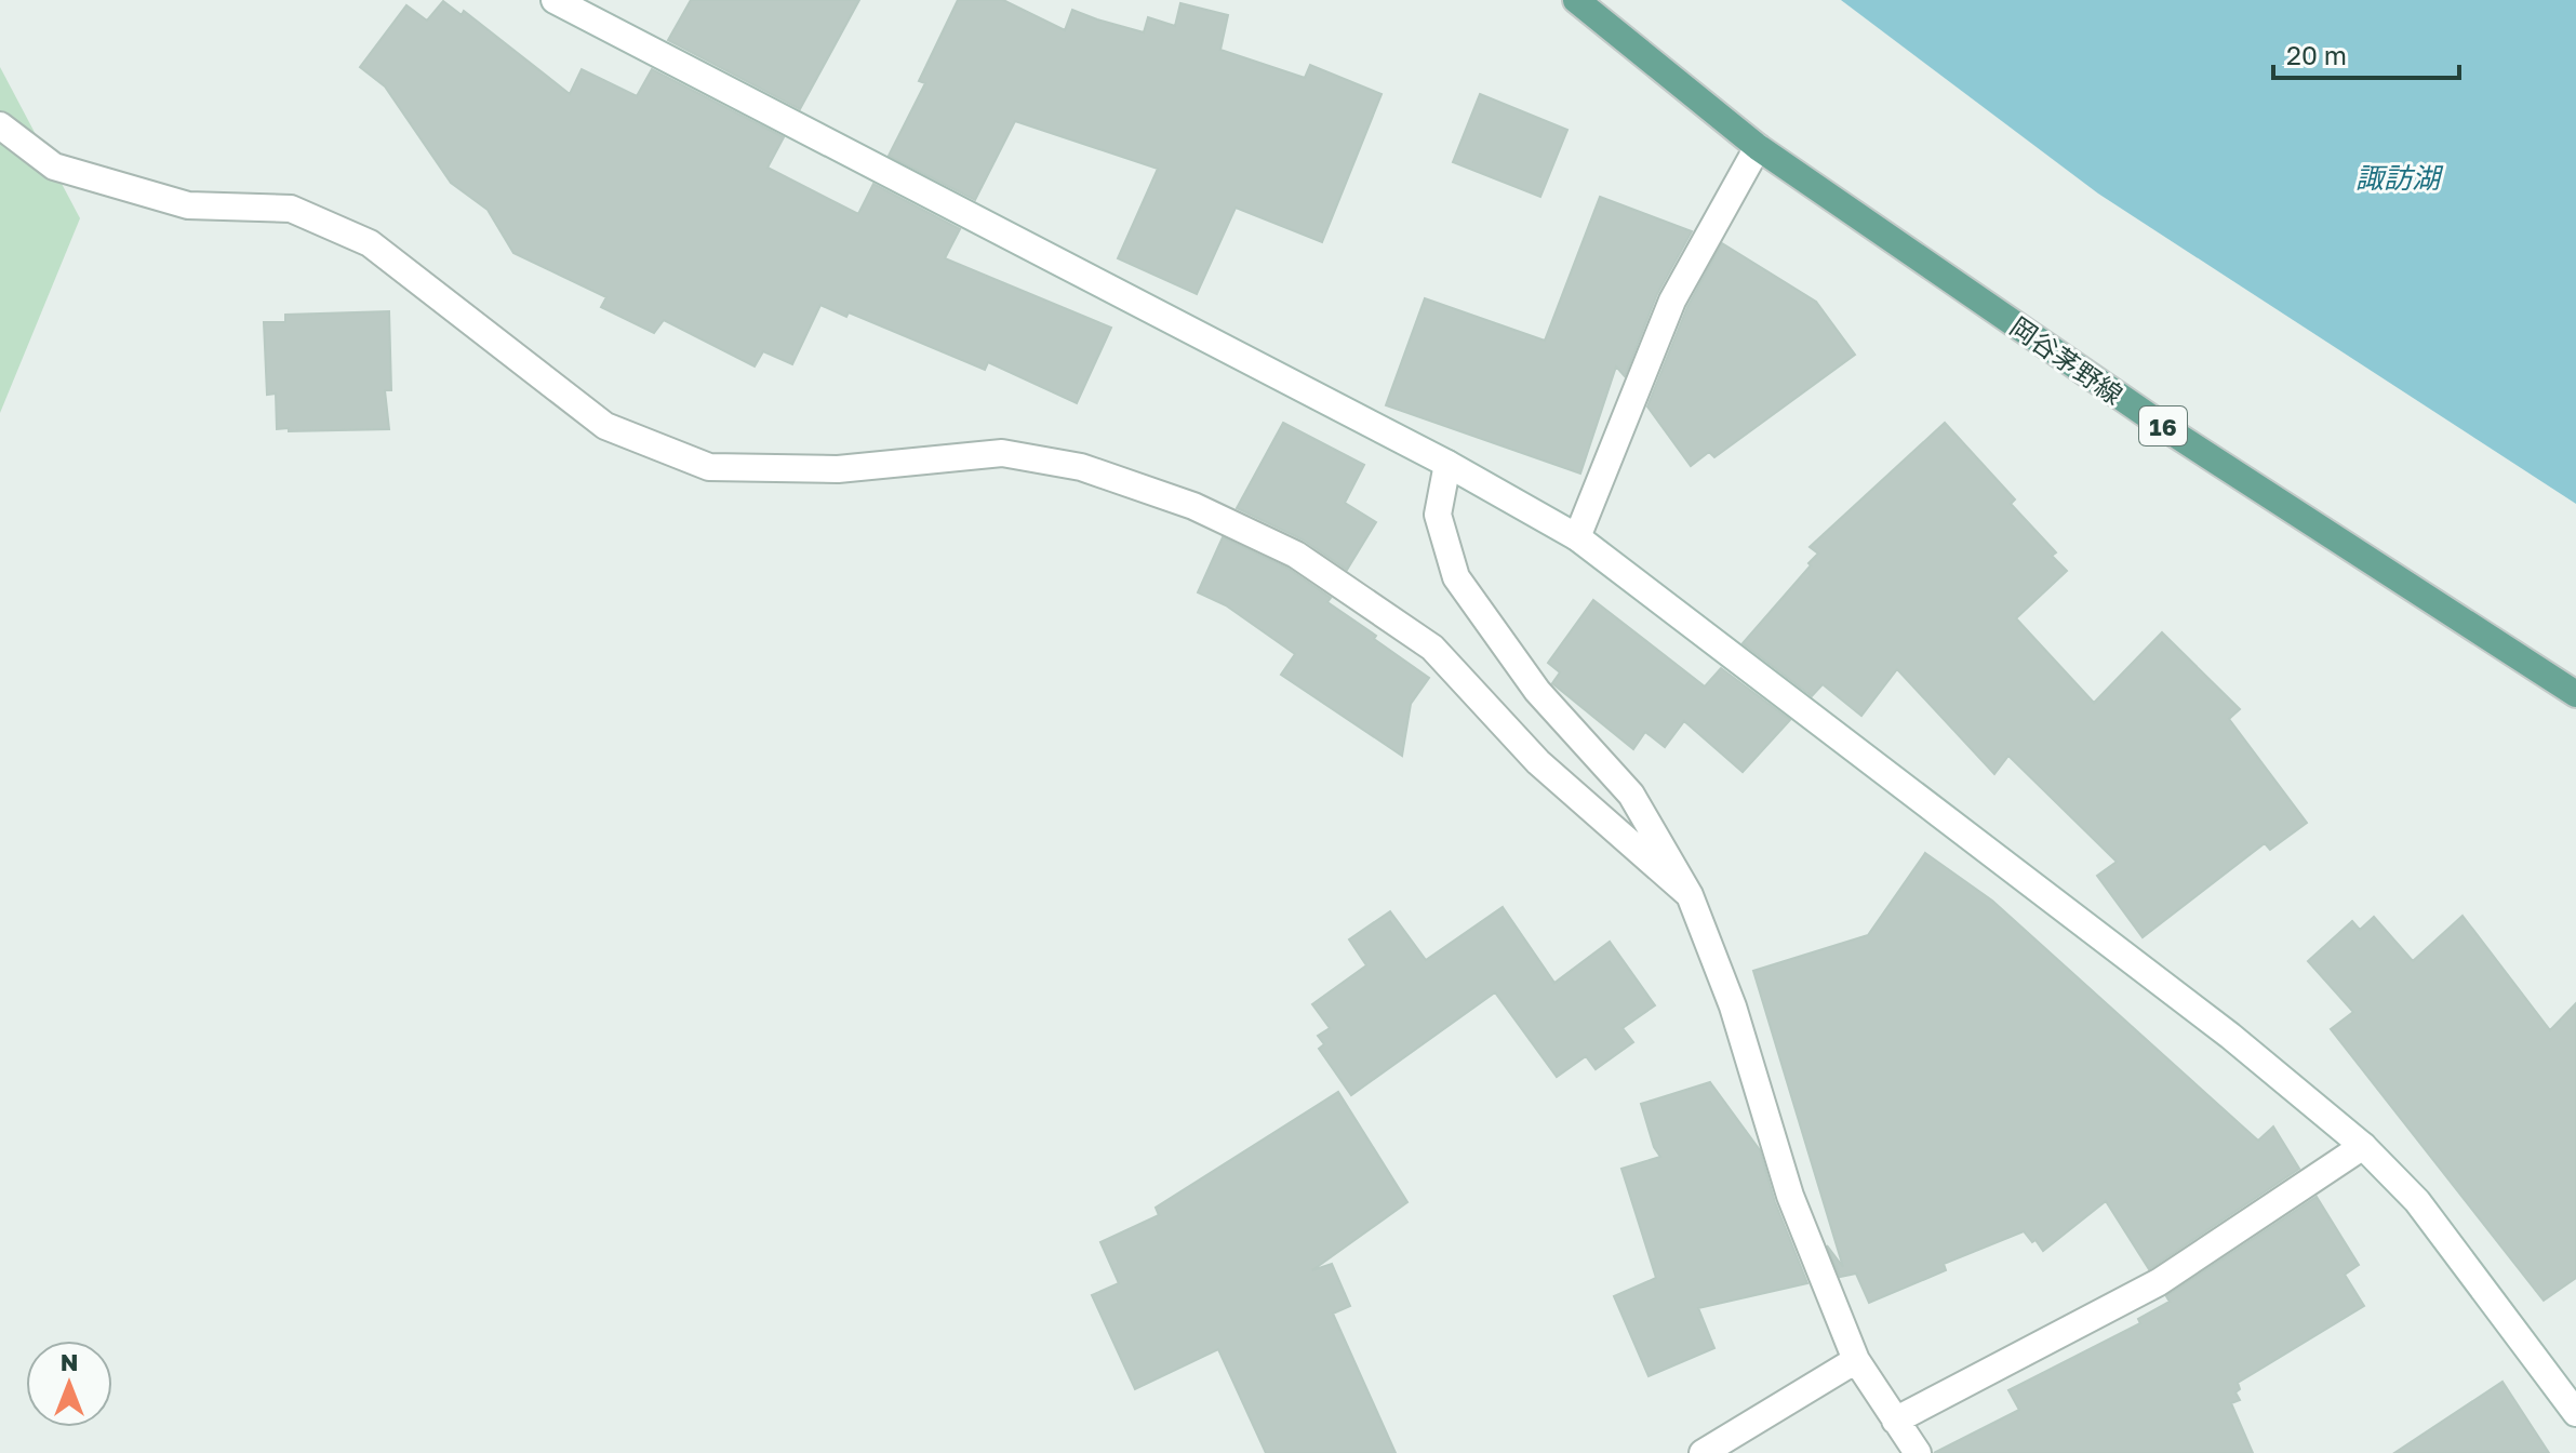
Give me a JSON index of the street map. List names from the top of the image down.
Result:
{
  "streets": {
    "main road": ["岡谷茅野線", "16"]
  },
  "water": ["諏訪湖"],
  "scale_bar": "20 m",
  "north": "top"
}
